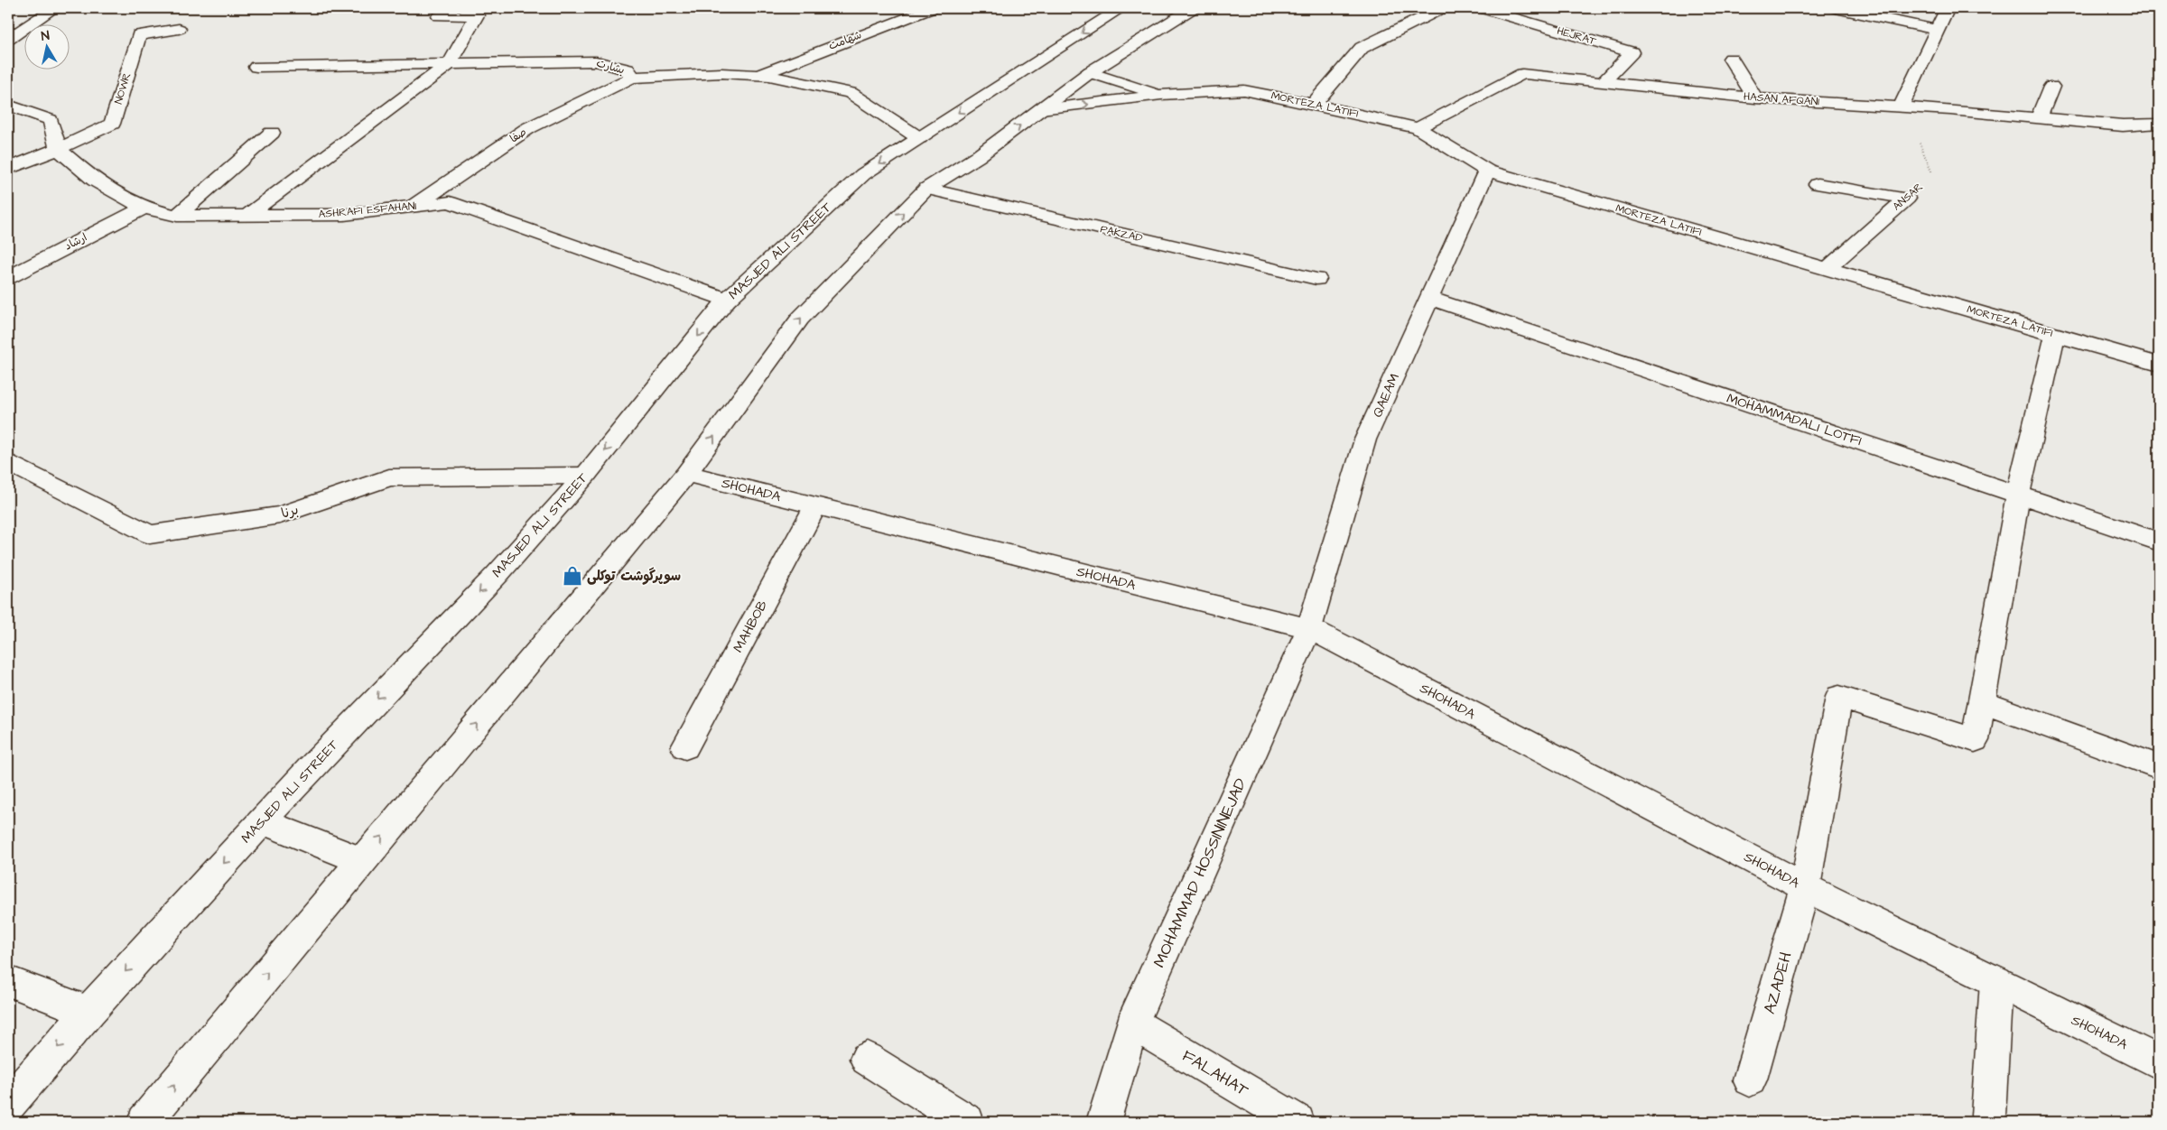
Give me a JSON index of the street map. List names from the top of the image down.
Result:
{
  "streets": {
    "street": [
      "HEJRAT",
      "شهامت",
      "بشارت",
      "NOWR",
      "HASAN AFQANI",
      "MORTEZA LATIFI",
      "صفا",
      "ANSAR",
      "ASHRAFI ESFAHANI",
      "PAKZAD",
      "ارشاد",
      "MASJED ALI STREET",
      "QAEAM",
      "MOHAMMADALI LOTFI",
      "SHOHADA",
      "برنا",
      "MAHBOB",
      "MOHAMMAD HOSSININEJAD",
      "AZADEH",
      "FALAHAT"
    ]
  },
  "crossings": [
    ["HEJRAT", "HASAN AFQANI"],
    ["شهامت", "بشارت"],
    ["بشارت", "صفا"],
    ["بشارت", "MASJED ALI STREET"],
    ["NOWR", "ASHRAFI ESFAHANI"],
    ["HASAN AFQANI", "MORTEZA LATIFI"],
    ["HASAN AFQANI", "ANSAR"],
    ["MORTEZA LATIFI", "ANSAR"],
    ["MORTEZA LATIFI", "QAEAM"],
    ["صفا", "ASHRAFI ESFAHANI"],
    ["ASHRAFI ESFAHANI", "ارشاد"],
    ["ASHRAFI ESFAHANI", "MASJED ALI STREET"],
    ["MASJED ALI STREET", "برنا"],
    ["QAEAM", "MOHAMMADALI LOTFI"],
    ["QAEAM", "SHOHADA"],
    ["QAEAM", "MOHAMMAD HOSSININEJAD"],
    ["SHOHADA", "MAHBOB"],
    ["SHOHADA", "MOHAMMAD HOSSININEJAD"],
    ["SHOHADA", "AZADEH"],
    ["MOHAMMAD HOSSININEJAD", "FALAHAT"]
  ],
  "places": {
    "shop": ["سوپرگوشت توکلی"]
  },
  "north": "top"
}
